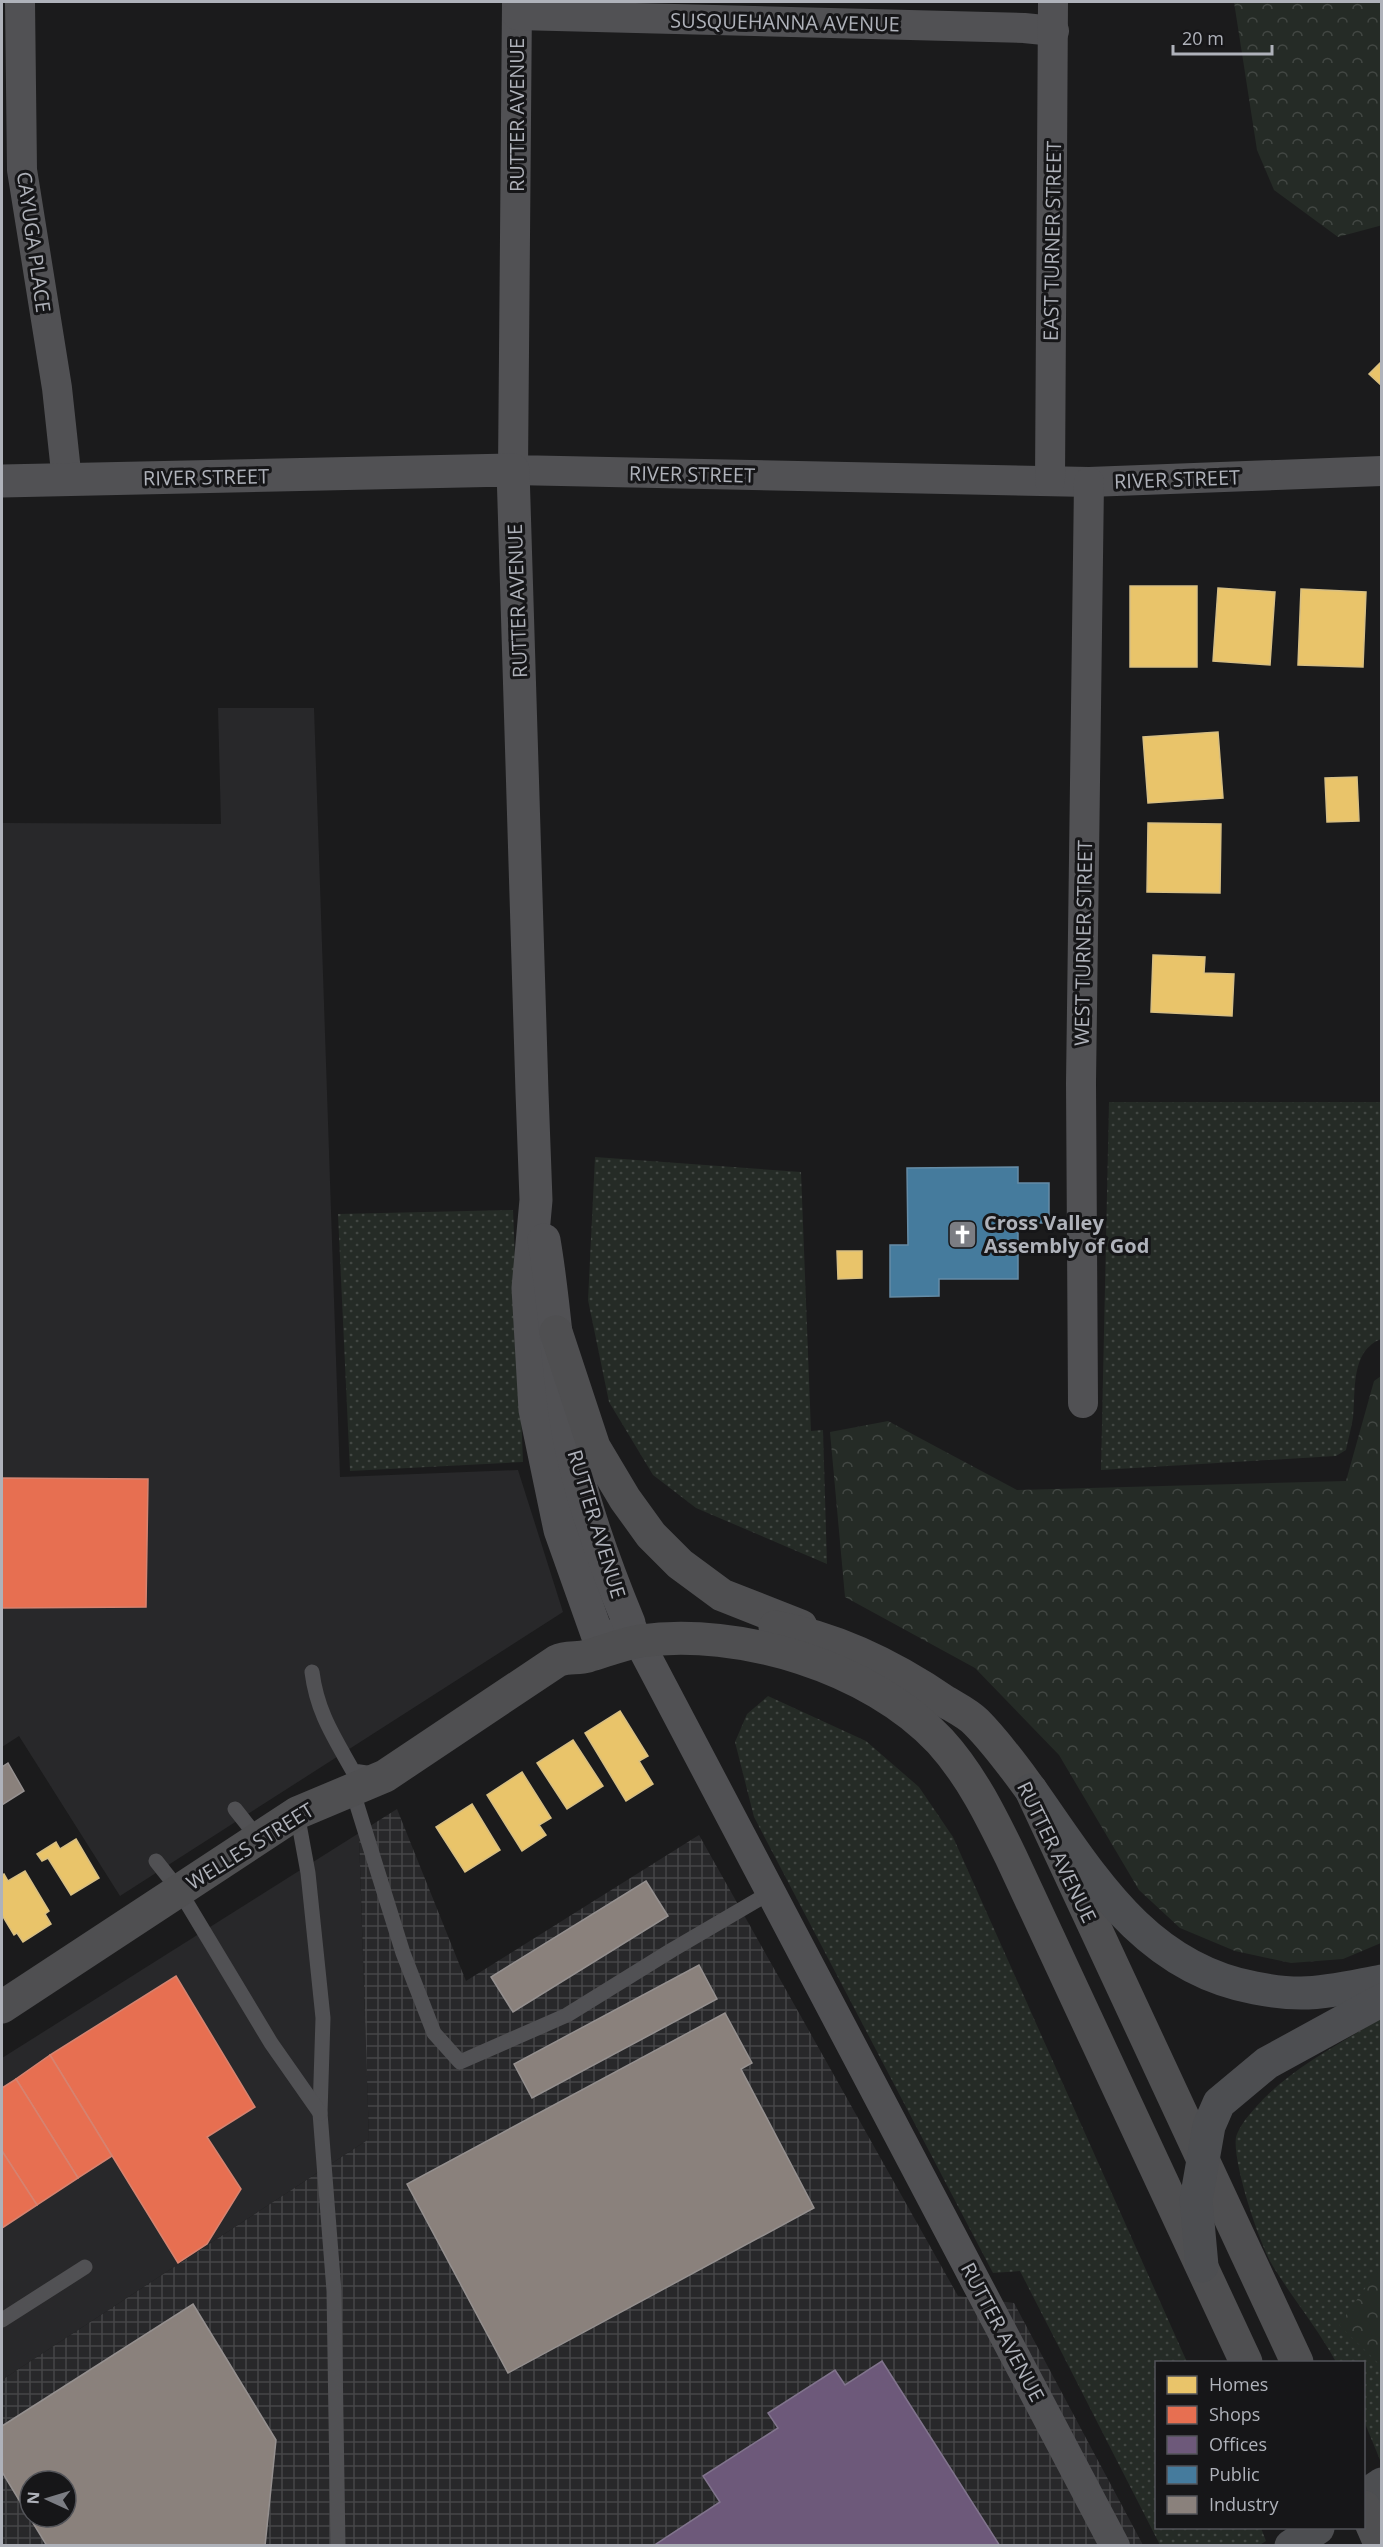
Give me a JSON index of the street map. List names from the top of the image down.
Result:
{
  "streets": {
    "main road": ["RUTTER AVENUE", "WELLES STREET"],
    "street": [
      "SUSQUEHANNA AVENUE",
      "EAST TURNER STREET",
      "CAYUGA PLACE",
      "RIVER STREET",
      "WEST TURNER STREET"
    ]
  },
  "crossings": [
    ["SUSQUEHANNA AVENUE", "RUTTER AVENUE"],
    ["SUSQUEHANNA AVENUE", "EAST TURNER STREET"],
    ["RUTTER AVENUE", "RIVER STREET"],
    ["RUTTER AVENUE", "WELLES STREET"],
    ["EAST TURNER STREET", "RIVER STREET"],
    ["CAYUGA PLACE", "RIVER STREET"],
    ["RIVER STREET", "WEST TURNER STREET"]
  ],
  "places": {
    "church": ["Cross Valley Assembly of God"]
  },
  "legend": [
    "Homes",
    "Shops",
    "Offices",
    "Public",
    "Industry"
  ],
  "scale_bar": "20 m",
  "north": "left"
}
